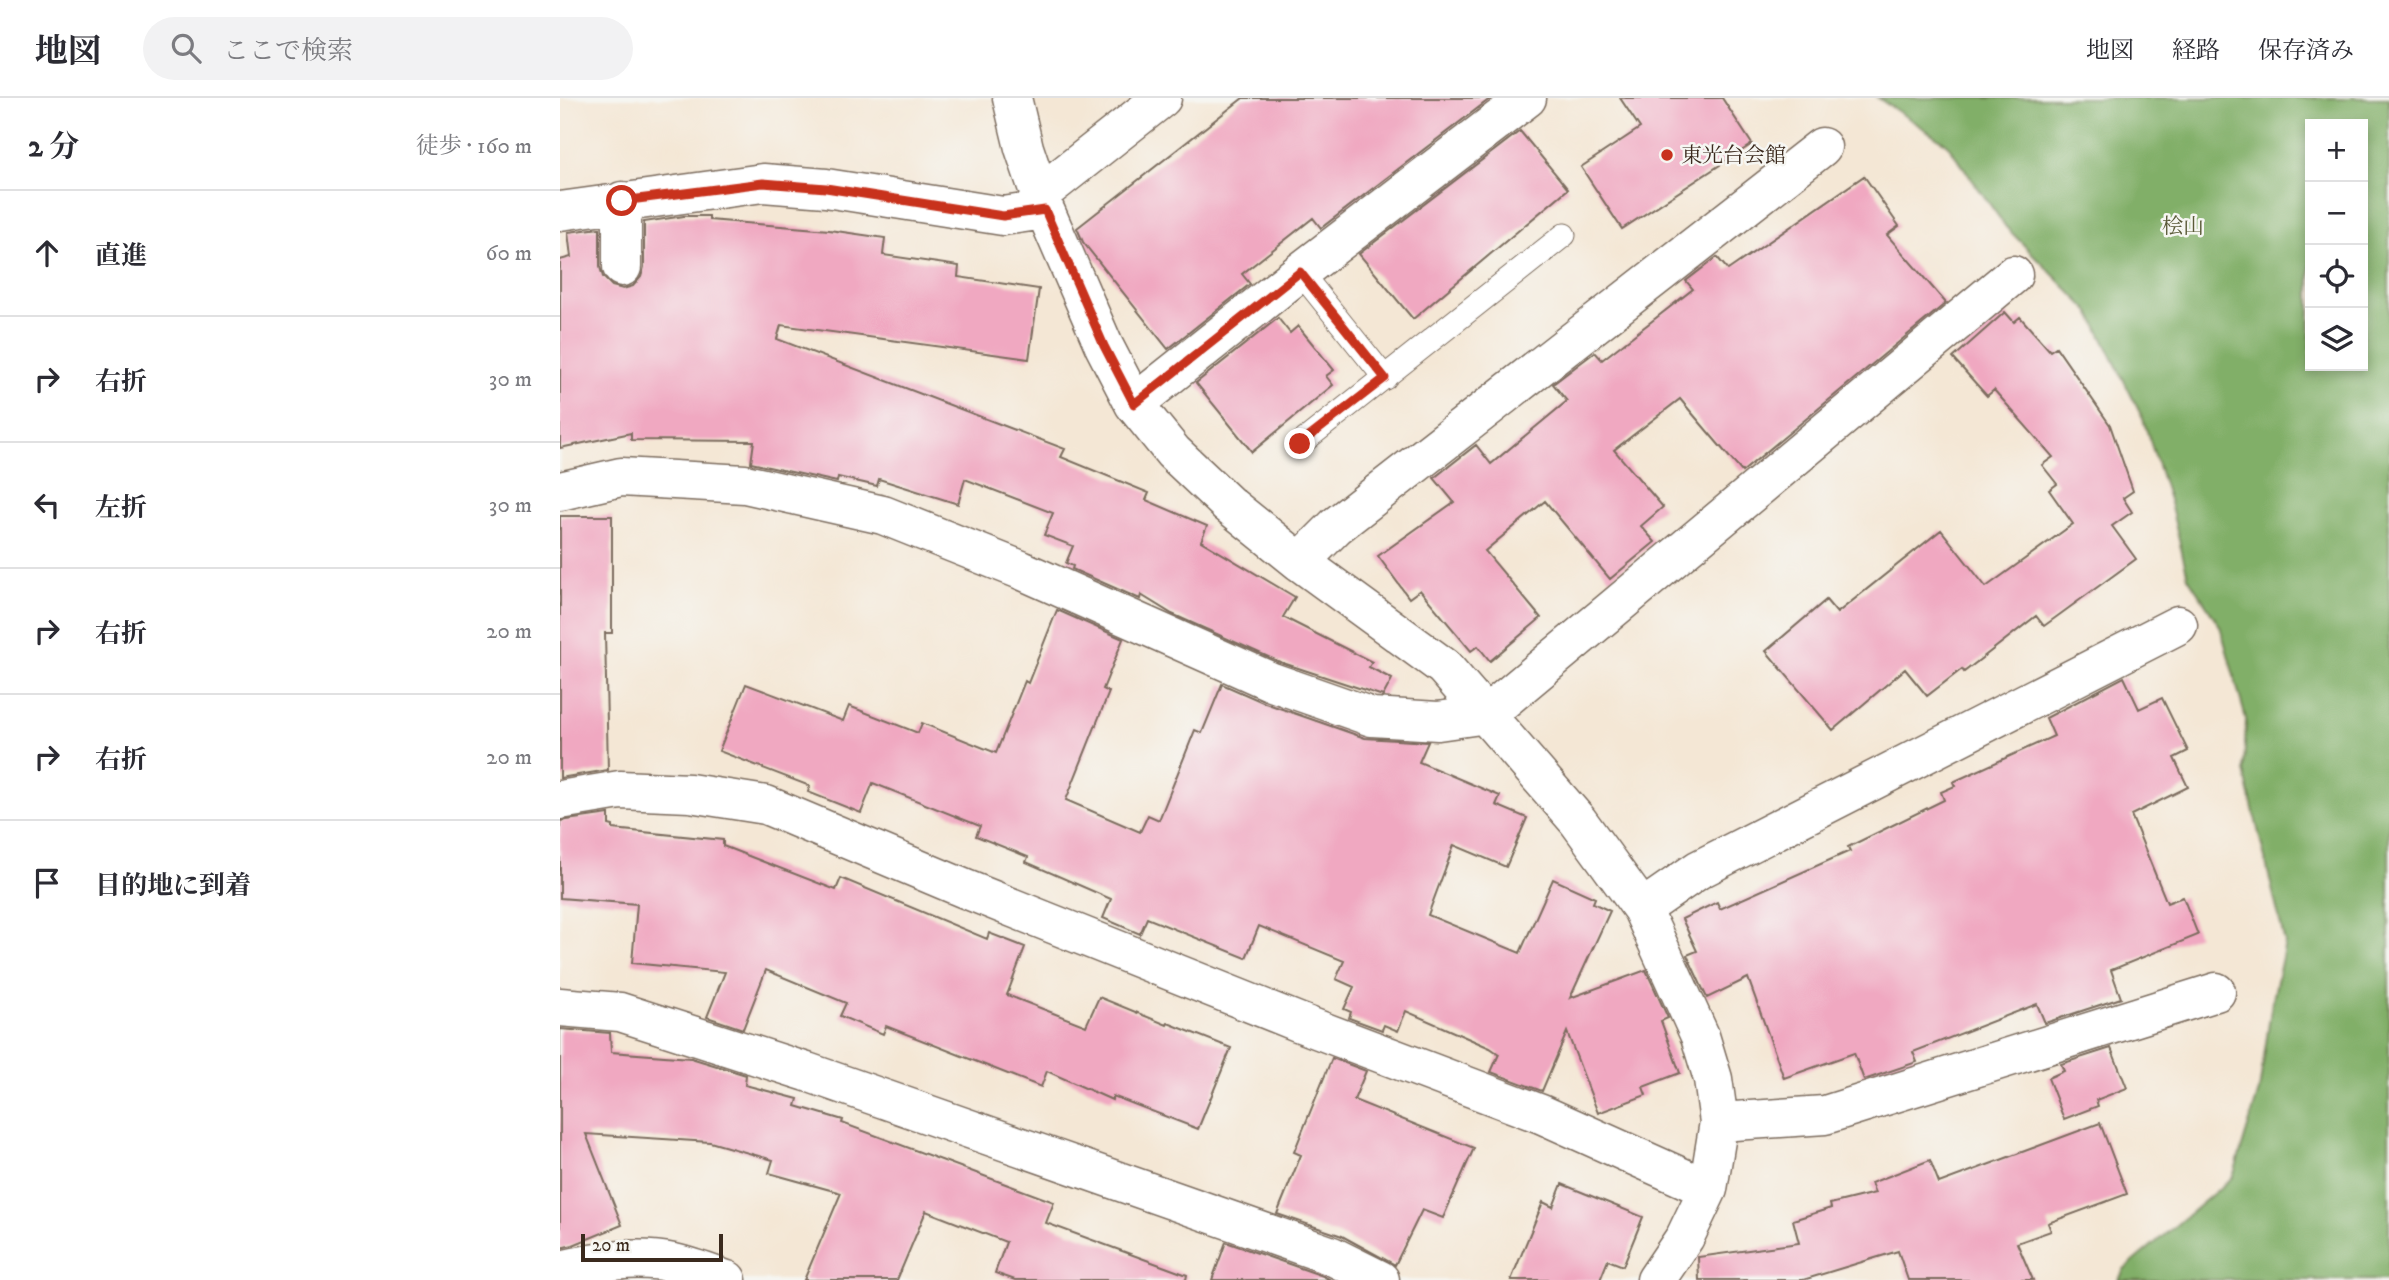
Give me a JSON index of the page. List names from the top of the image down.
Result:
{
  "parks": ["桧山"],
  "places": ["東光台会館"],
  "scale_bar": "20 m",
  "page": {
    "header": "地図",
    "search": "ここで検索",
    "nav": ["地図", "経路", "保存済み"],
    "heading": ["2 分", "徒歩 · 160 m"],
    "map_buttons": ["+", "−"],
    "list": [
      ["直進", "60 m"],
      ["右折", "30 m"],
      ["左折", "30 m"],
      ["右折", "20 m"],
      ["右折", "20 m"],
      "目的地に到着"
    ],
    "scale": "20 m"
  }
}
